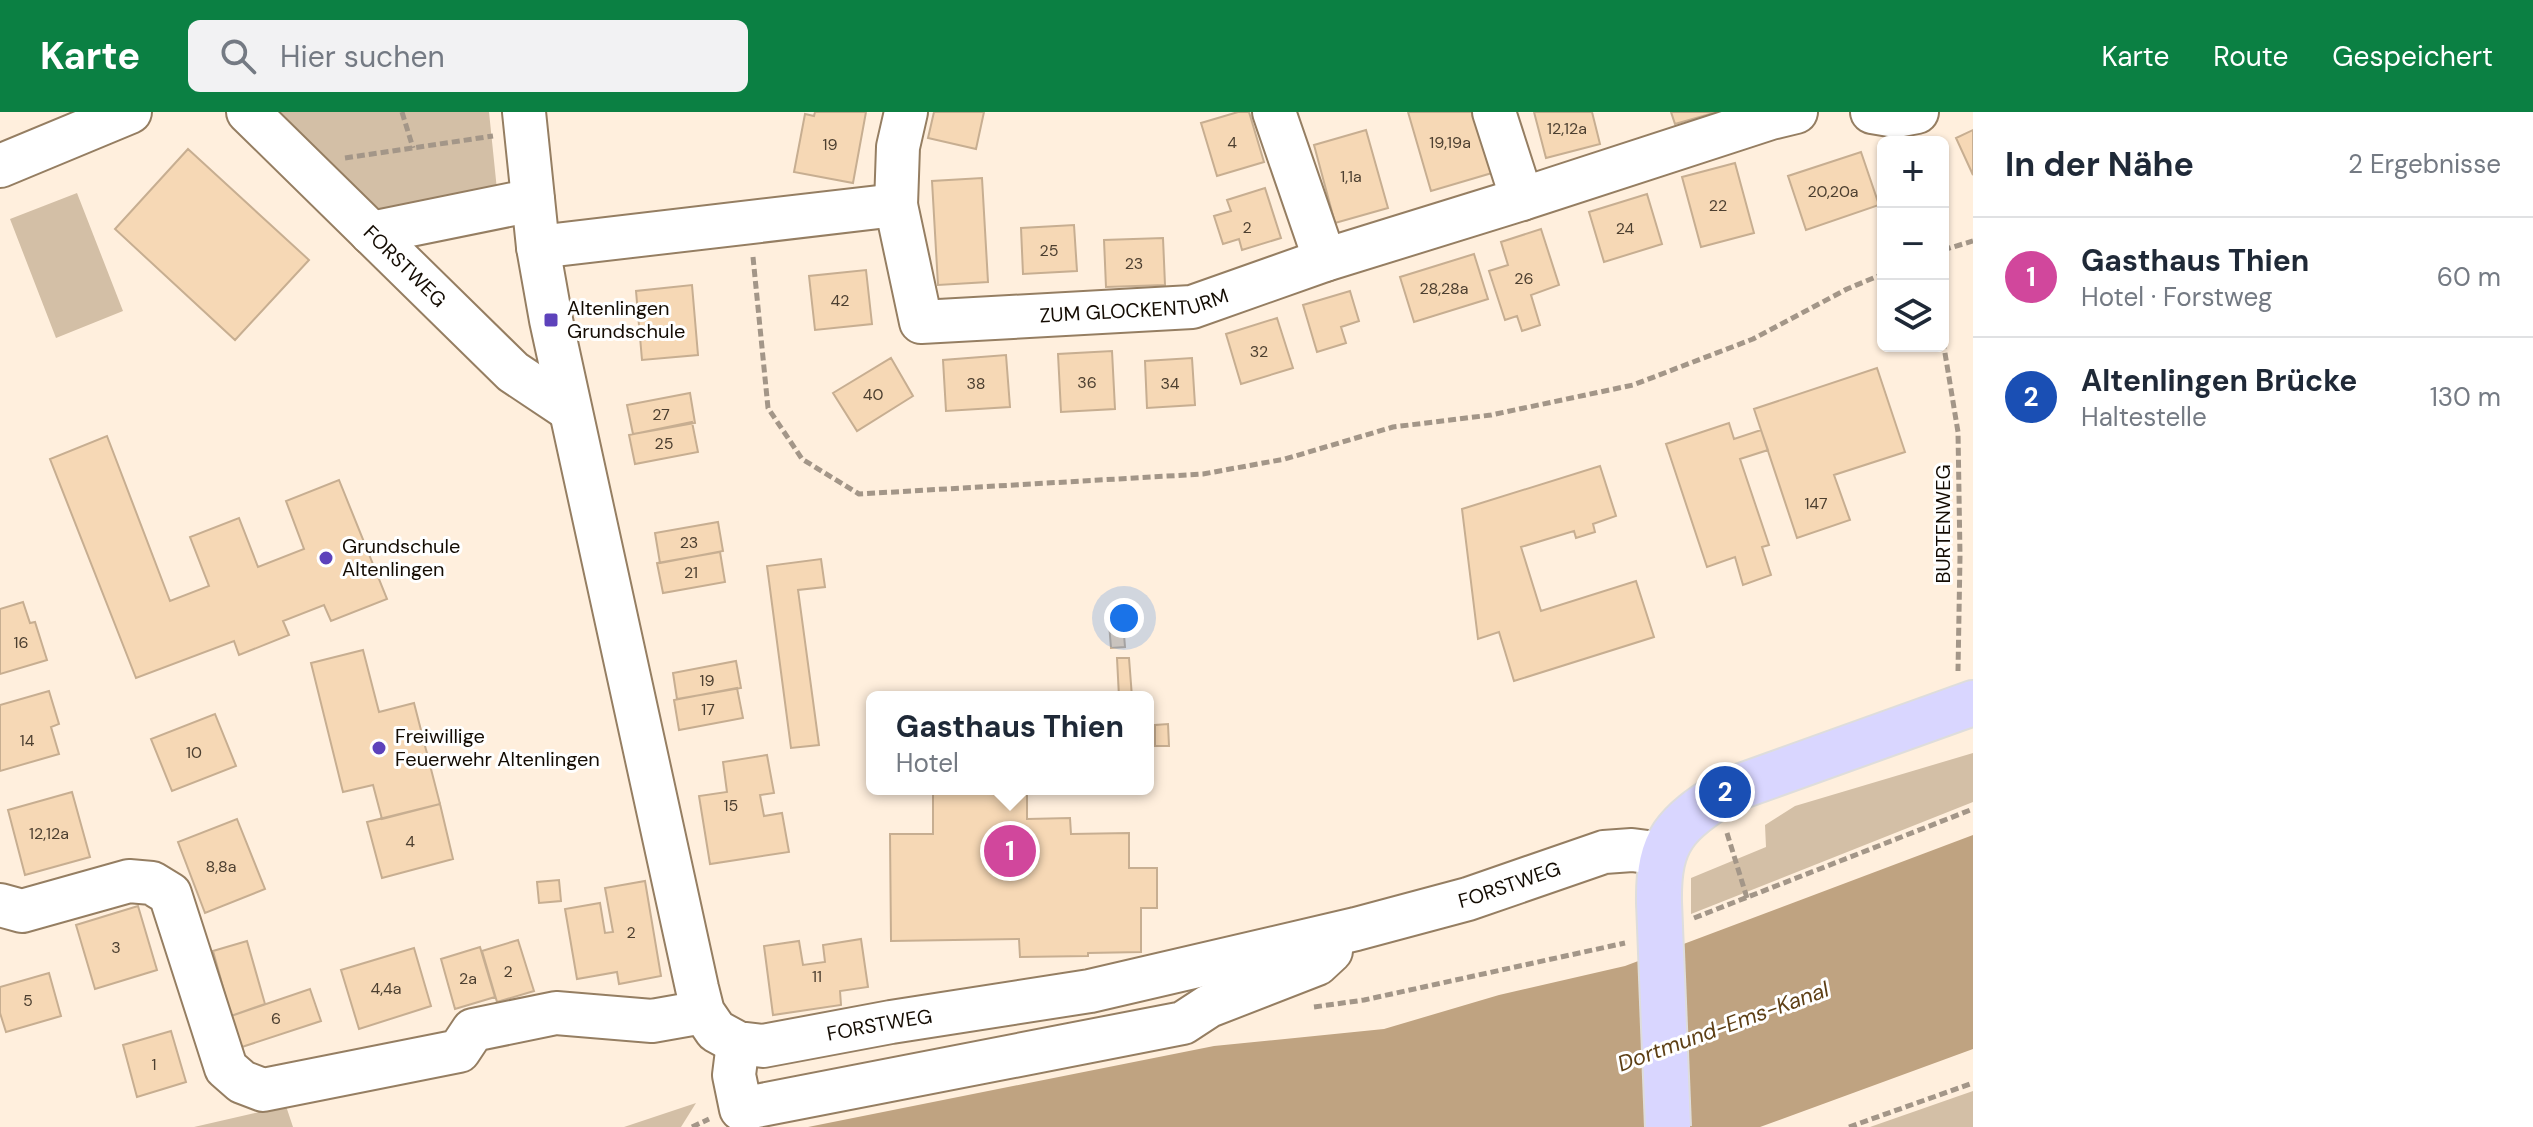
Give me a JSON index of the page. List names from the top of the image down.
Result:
{
  "streets": {
    "street": ["FORSTWEG", "ZUM GLOCKENTURM"],
    "path": ["BURTENWEG"]
  },
  "water": ["Dortmund-Ems-Kanal"],
  "places": {
    "transit": ["Altenlingen Grundschule"],
    "other": ["Grundschule Altenlingen", "Freiwillige Feuerwehr Altenlingen"]
  },
  "house_numbers": [
    "12,12a",
    "4",
    "19,19a",
    "19",
    "1,1a",
    "20,20a",
    "22",
    "2",
    "24",
    "25",
    "23",
    "26",
    "28,28a",
    "42",
    "32",
    "36",
    "38",
    "34",
    "40",
    "27",
    "25",
    "147",
    "23",
    "21",
    "16",
    "19",
    "17",
    "14",
    "10",
    "15",
    "12,12a",
    "4",
    "8,8a",
    "2",
    "3",
    "2",
    "11",
    "2a",
    "4,4a",
    "5",
    "6",
    "1"
  ],
  "page": {
    "header": "Karte",
    "search": "Hier suchen",
    "nav": ["Karte", "Route", "Gespeichert"],
    "heading": ["In der Nähe", "2 Ergebnisse"],
    "map_buttons": ["+", "−"],
    "list": [
      {
        "mark": "1",
        "name": "Gasthaus Thien",
        "note": "Hotel · Forstweg",
        "value": "60 m"
      },
      {
        "mark": "2",
        "name": "Altenlingen Brücke",
        "note": "Haltestelle",
        "value": "130 m"
      }
    ],
    "popup": ["Gasthaus Thien", "Hotel"],
    "pins": ["2", "1"]
  }
}
